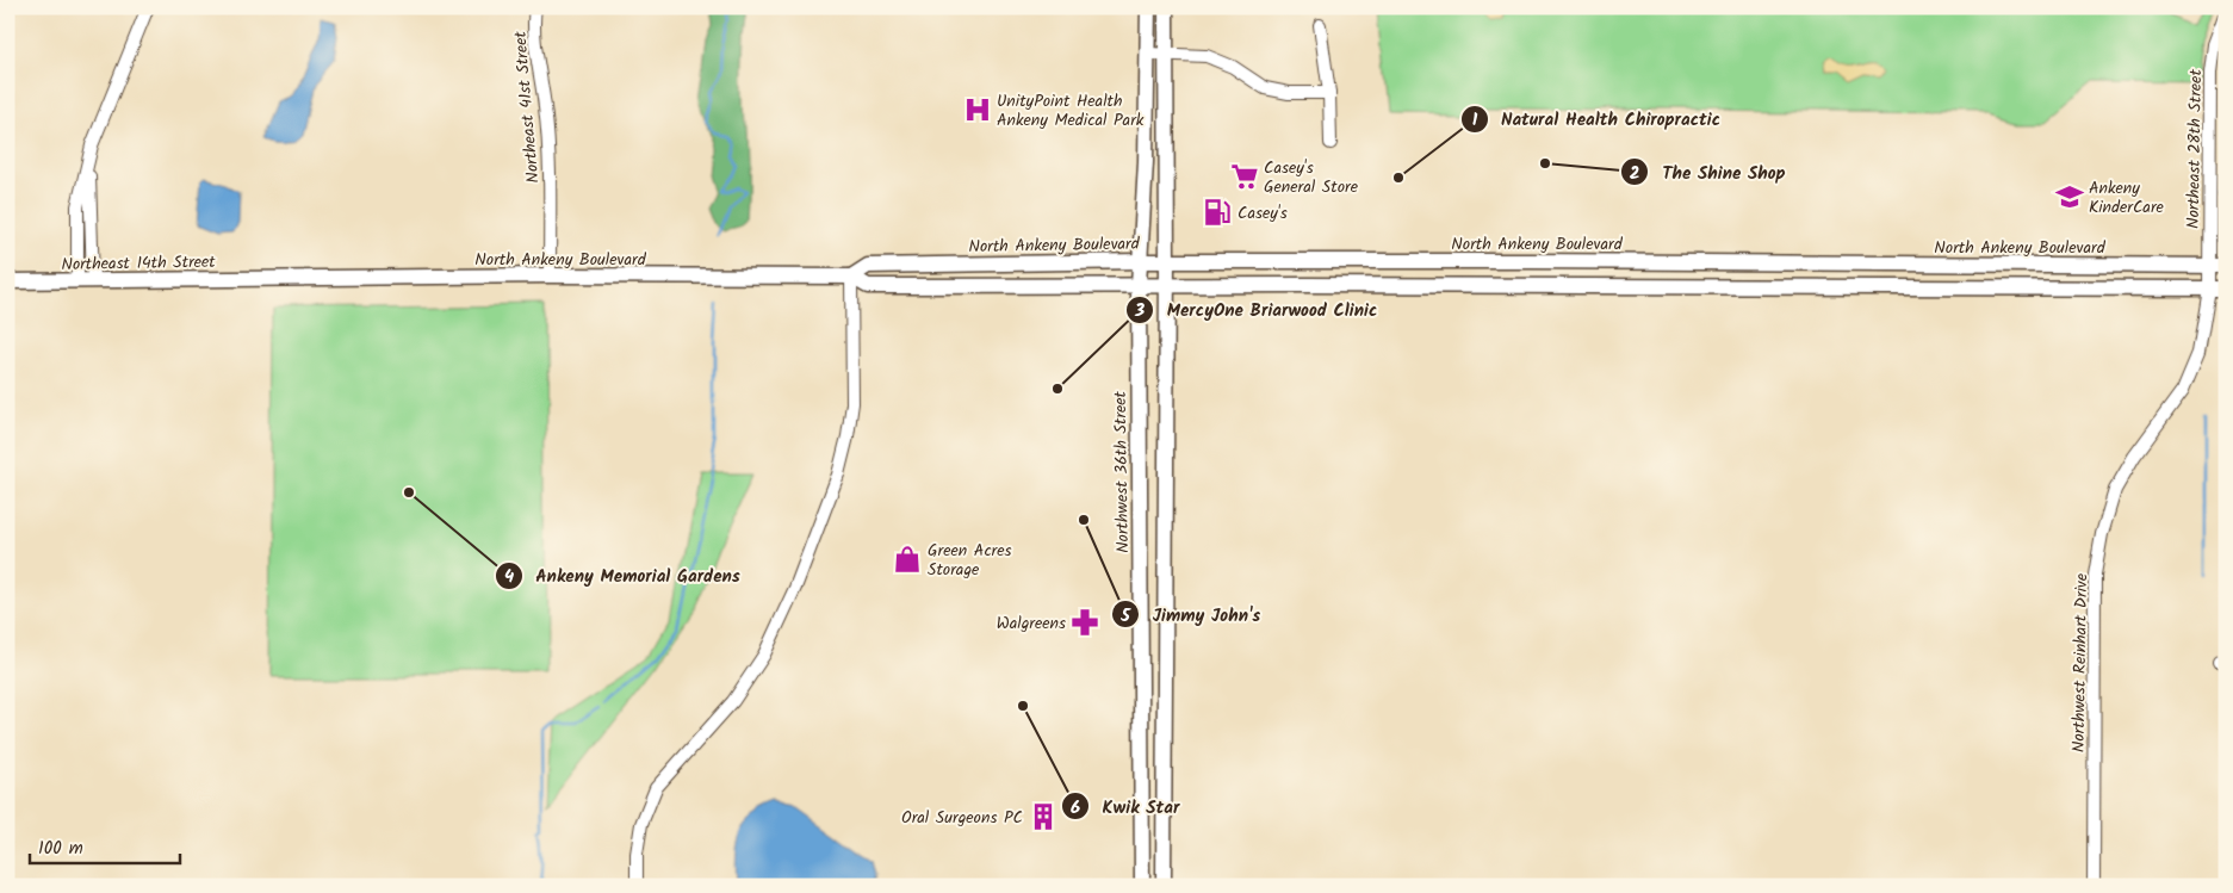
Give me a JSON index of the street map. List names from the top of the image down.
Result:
{
  "streets": {
    "main road": ["North Ankeny Boulevard", "Northeast 14th Street", "Northwest 36th Street"],
    "street": ["Northeast 41st Street", "Northeast 28th Street", "Northwest Reinhart Drive"]
  },
  "crossings": [
    ["Northeast 41st Street", "North Ankeny Boulevard"],
    ["Northeast 28th Street", "North Ankeny Boulevard"],
    ["Northeast 28th Street", "Northwest Reinhart Drive"],
    ["North Ankeny Boulevard", "Northeast 14th Street"],
    ["North Ankeny Boulevard", "Northwest 36th Street"],
    ["North Ankeny Boulevard", "Northwest Reinhart Drive"]
  ],
  "places": {
    "hospital": ["UnityPoint Health Ankeny Medical Park"],
    "other": [
      "The Shine Shop",
      "Natural Health Chiropractic",
      "MercyOne Briarwood Clinic",
      "Ankeny Memorial Gardens",
      "Jimmy John's",
      "Kwik Star"
    ],
    "supermarket": ["Casey's General Store"],
    "school or university": ["Ankeny KinderCare"],
    "fuel station": ["Casey's"],
    "shop": ["Green Acres Storage"],
    "pharmacy": ["Walgreens"],
    "building": ["Oral Surgeons PC"]
  },
  "scale_bar": "100 m"
}
